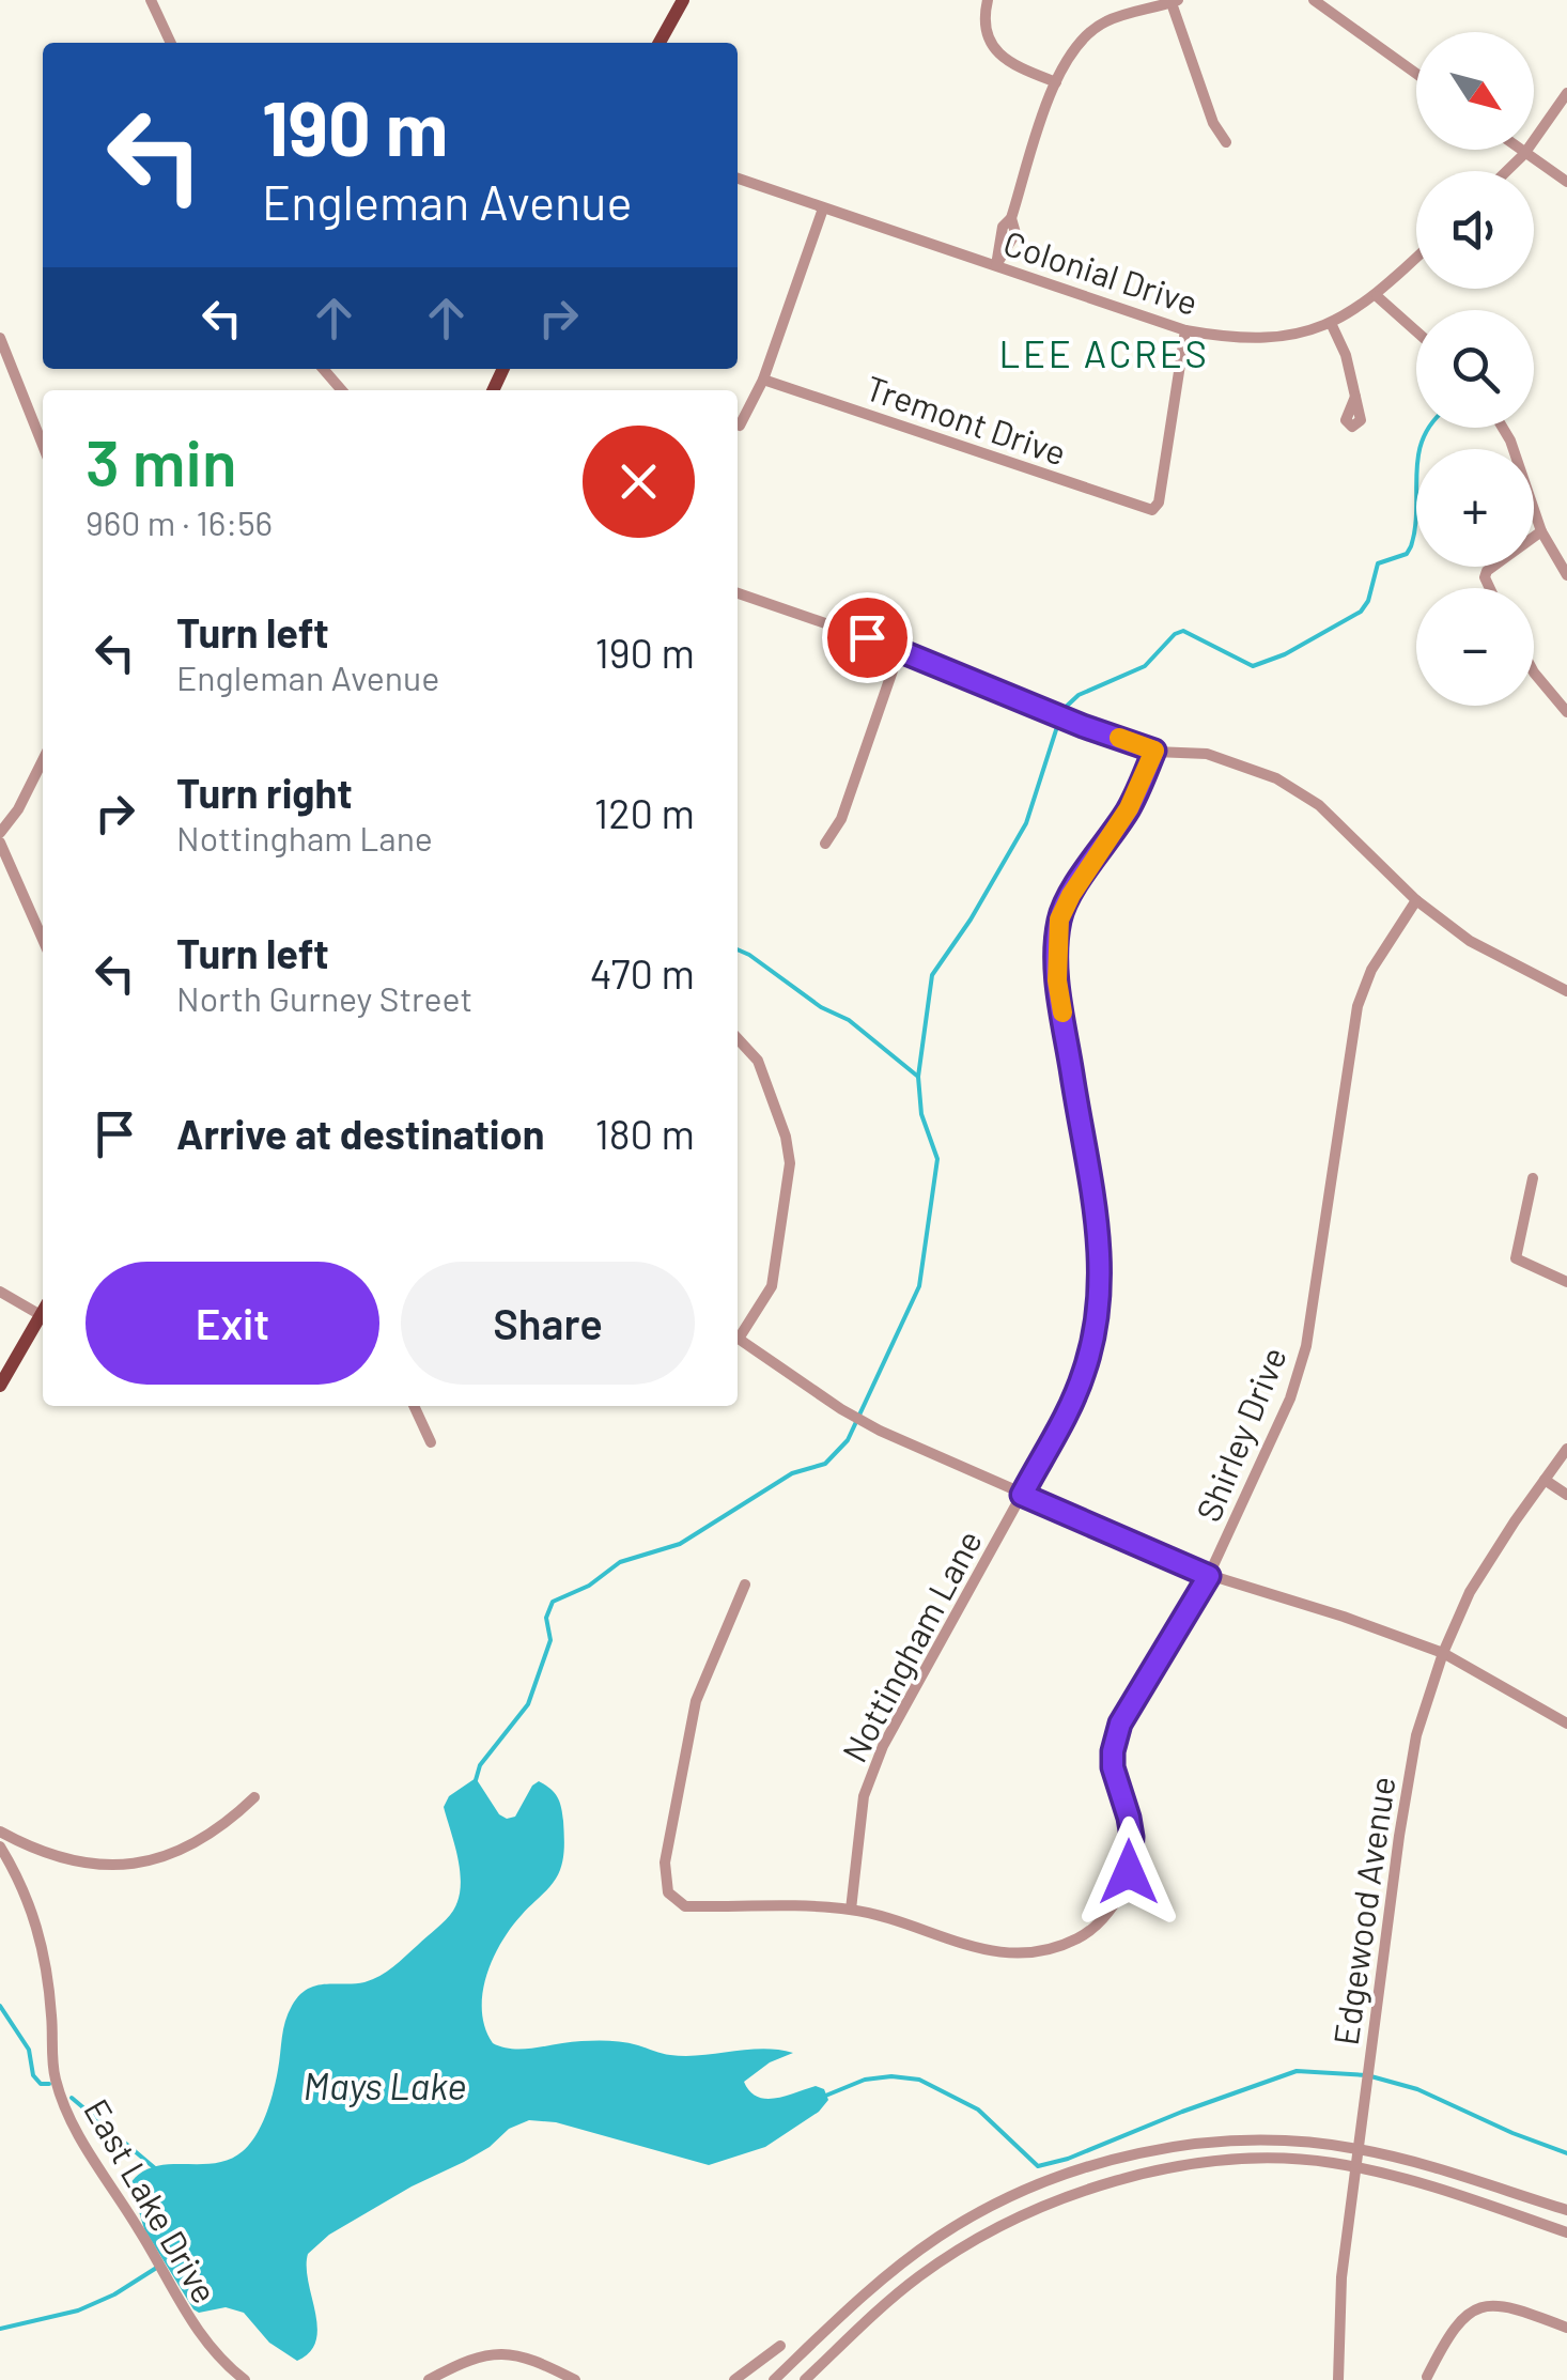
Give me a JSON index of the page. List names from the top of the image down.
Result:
{
  "streets": {
    "street": [
      "Colonial Drive",
      "Tremont Drive",
      "Shirley Drive",
      "Nottingham Lane",
      "Edgewood Avenue",
      "East Lake Drive"
    ]
  },
  "crossings": [
    ["Colonial Drive", "Tremont Drive"],
    ["Shirley Drive", "Nottingham Lane"]
  ],
  "districts": ["LEE ACRES"],
  "water": ["Mays Lake"],
  "north": "bottom right",
  "page": {
    "map_buttons": ["+", "−"],
    "turn": ["190 m", "Engleman Avenue"],
    "heading": ["3 min", "960 m · 16:56"],
    "list": [
      {
        "name": "Turn left",
        "note": "Engleman Avenue",
        "value": "190 m"
      },
      {
        "name": "Turn right",
        "note": "Nottingham Lane",
        "value": "120 m"
      },
      {
        "name": "Turn left",
        "note": "North Gurney Street",
        "value": "470 m"
      },
      {
        "name": "Arrive at destination",
        "value": "180 m"
      }
    ],
    "buttons": ["Exit", "Share"]
  }
}
